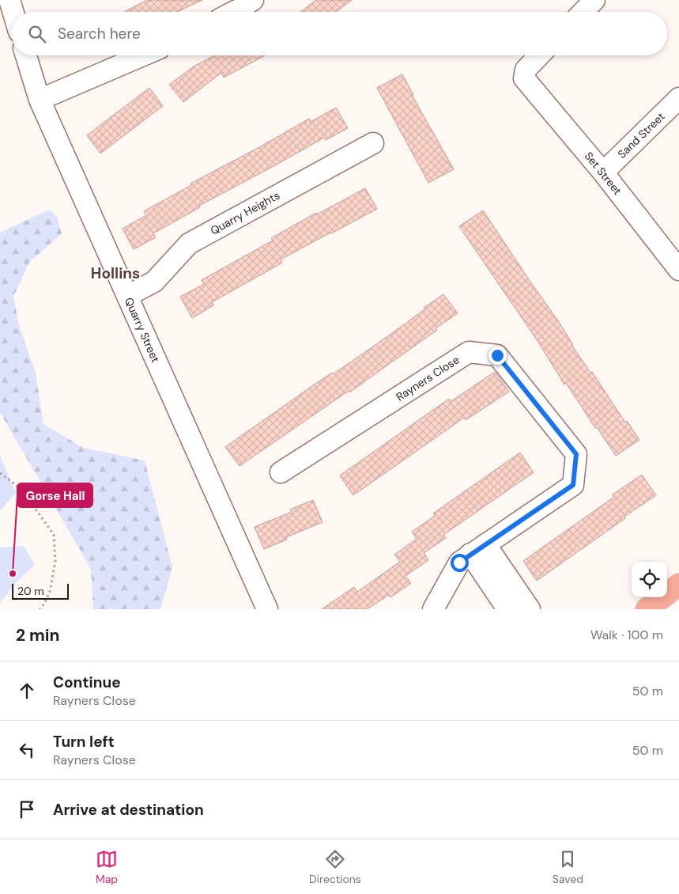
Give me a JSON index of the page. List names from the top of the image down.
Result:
{
  "streets": {
    "street": [
      "Sand Street",
      "Set Street",
      "Quarry Heights",
      "Quarry Street",
      "Rayners Close"
    ]
  },
  "crossings": [
    ["Sand Street", "Set Street"],
    ["Quarry Heights", "Quarry Street"]
  ],
  "districts": ["Hollins"],
  "places": ["Gorse Hall"],
  "scale_bar": "20 m",
  "page": {
    "search": "Search here",
    "scale": "20 m",
    "heading": ["2 min", "Walk · 100 m"],
    "list": [
      ["Continue", "Rayners Close", "50 m"],
      ["Turn left", "Rayners Close", "50 m"],
      "Arrive at destination"
    ],
    "nav": ["Map", "Directions", "Saved"]
  }
}
